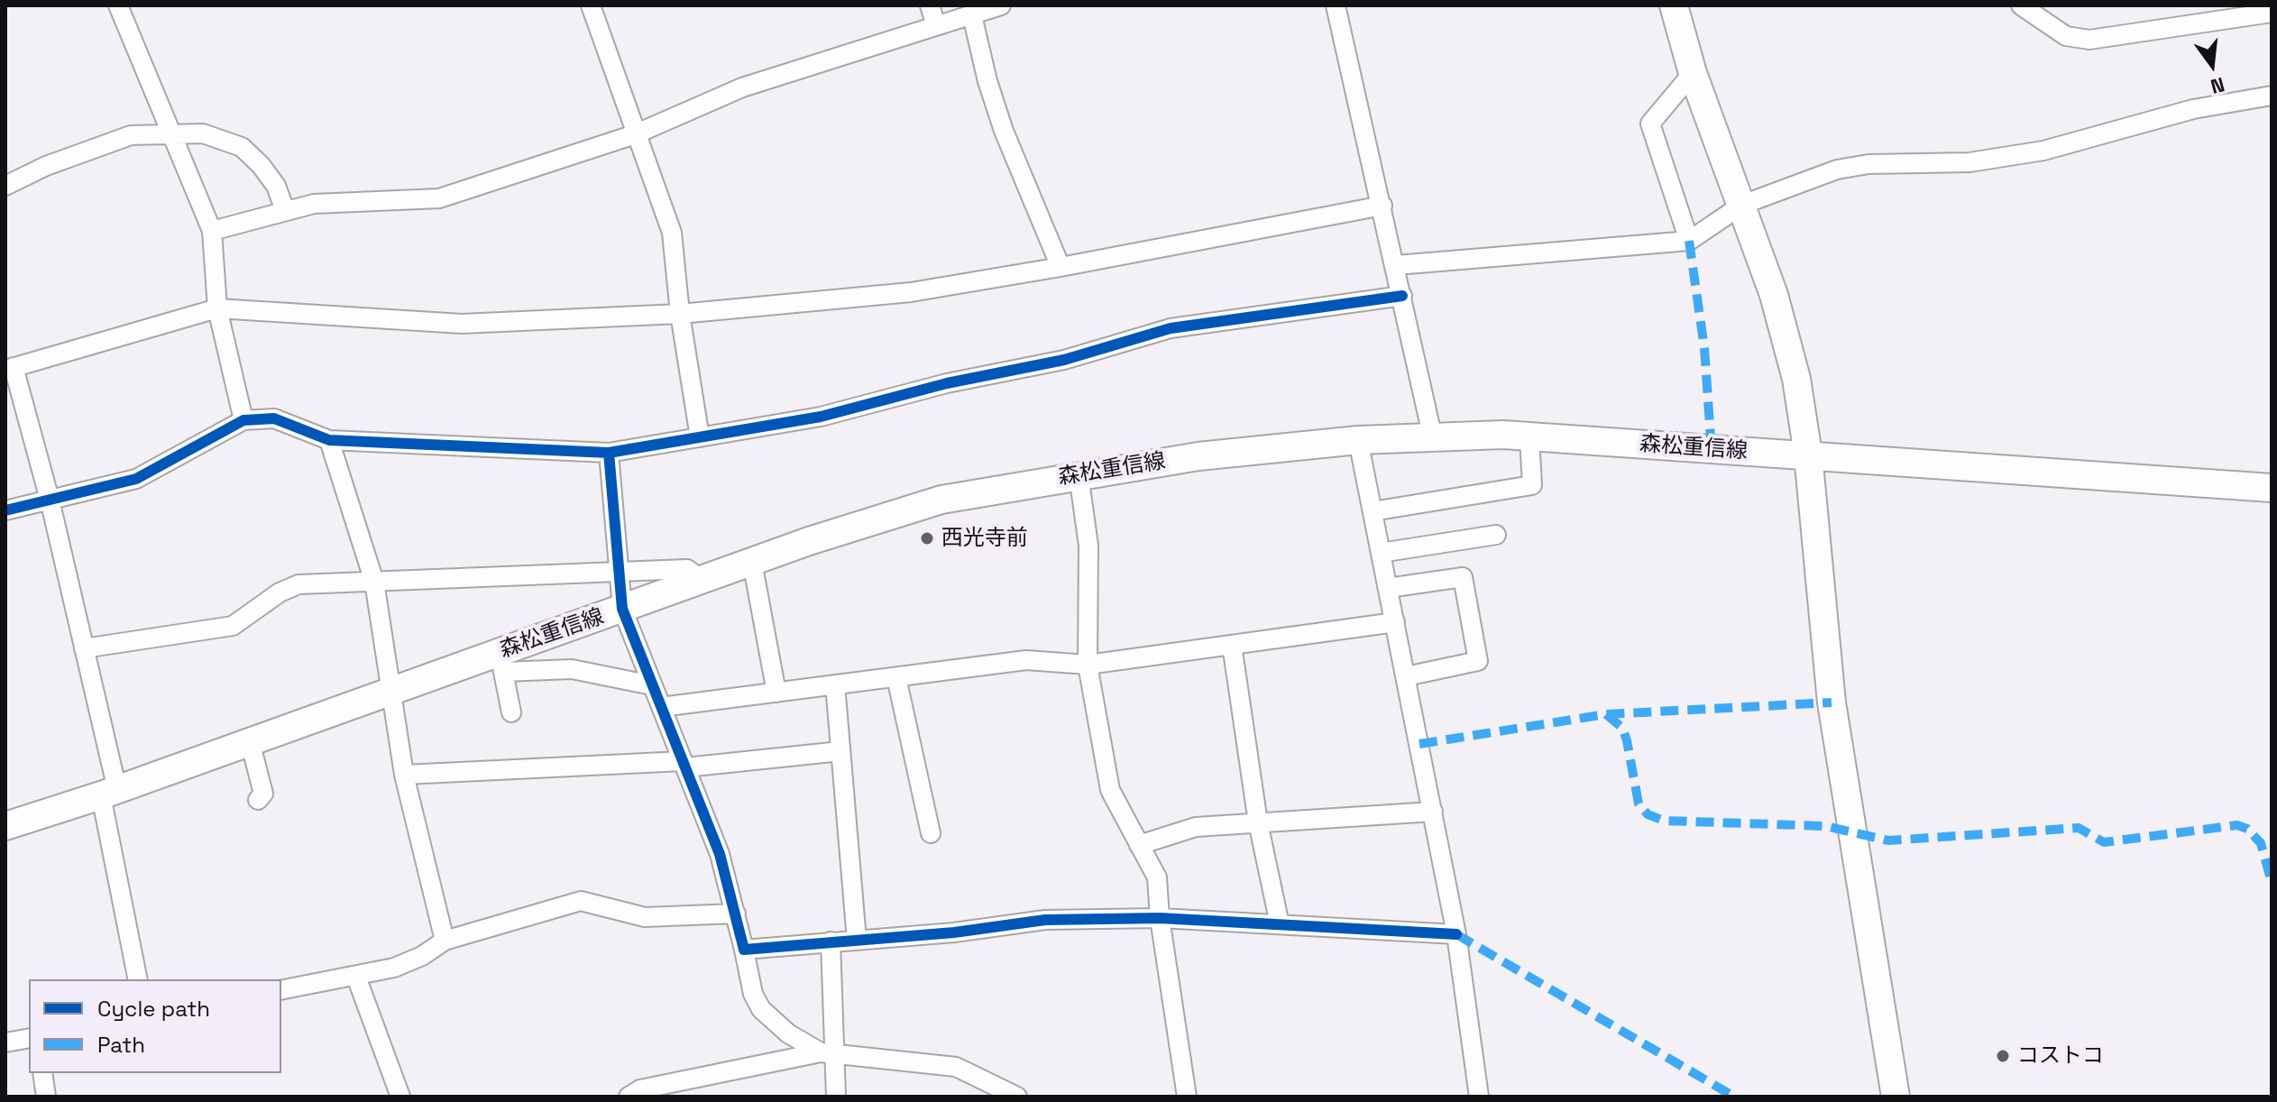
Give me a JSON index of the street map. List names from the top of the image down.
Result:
{
  "streets": {
    "main road": ["森松重信線"]
  },
  "places": ["西光寺前", "コストコ"],
  "legend": ["Cycle path", "Path"],
  "north": "bottom"
}
